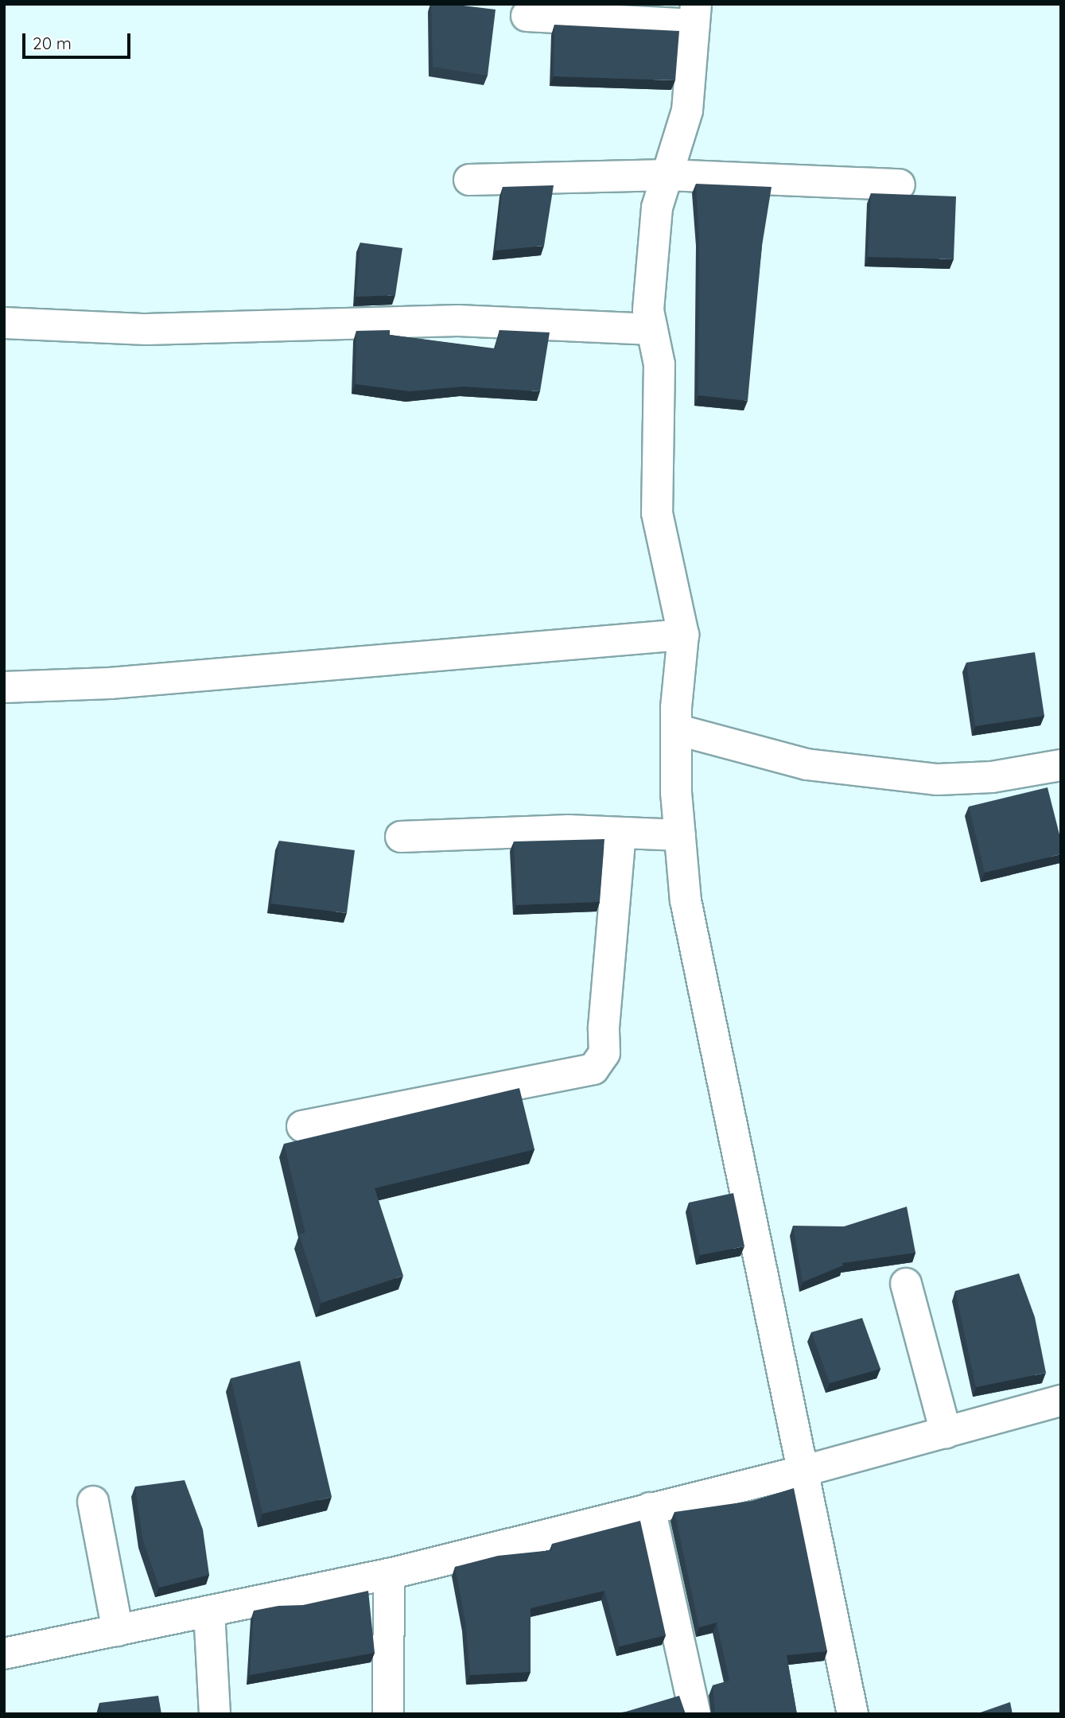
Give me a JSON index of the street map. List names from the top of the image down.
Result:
{
  "scale_bar": "20 m"
}
